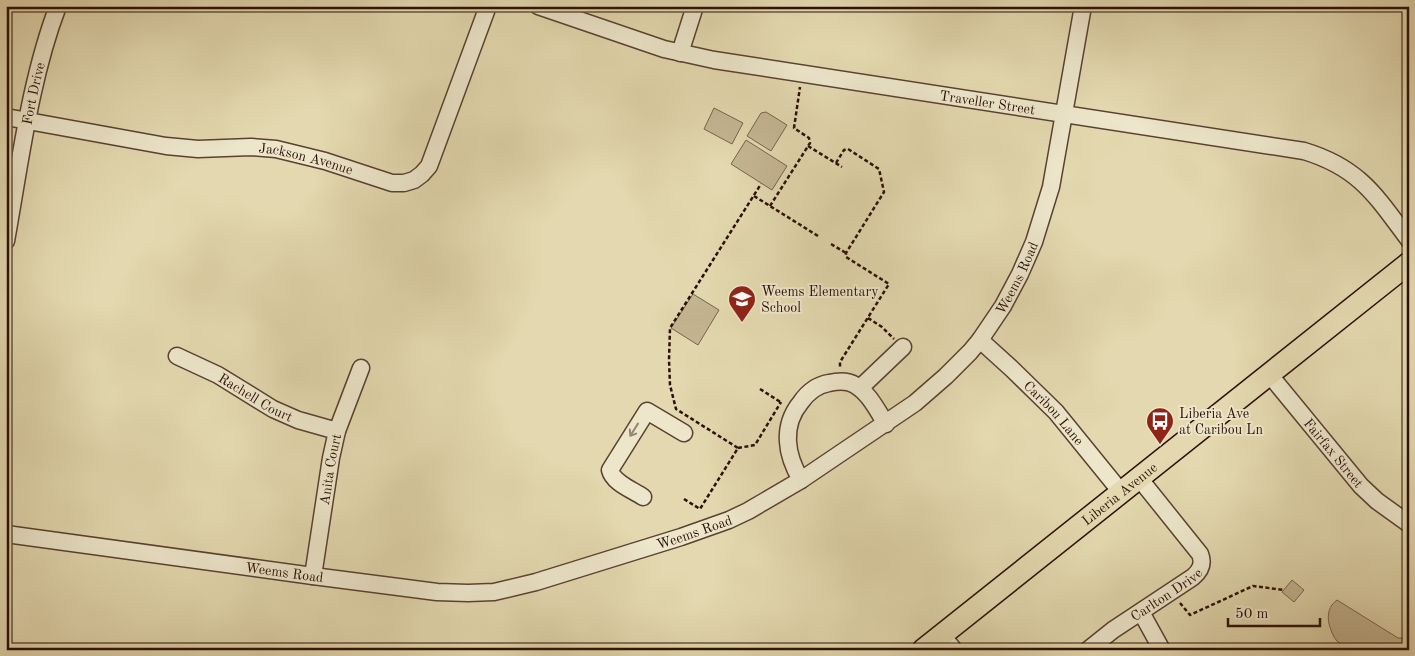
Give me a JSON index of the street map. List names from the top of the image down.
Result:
{
  "streets": {
    "main road": ["Liberia Avenue"],
    "street": [
      "Fort Drive",
      "Traveller Street",
      "Jackson Avenue",
      "Weems Road",
      "Rachell Court",
      "Caribou Lane",
      "Fairfax Street",
      "Anita Court",
      "Carlton Drive"
    ]
  },
  "crossings": [
    ["Fort Drive", "Jackson Avenue"],
    ["Traveller Street", "Weems Road"],
    ["Weems Road", "Caribou Lane"],
    ["Weems Road", "Anita Court"],
    ["Rachell Court", "Anita Court"],
    ["Caribou Lane", "Liberia Avenue"],
    ["Fairfax Street", "Liberia Avenue"],
    ["Liberia Avenue", "Carlton Drive"]
  ],
  "places": {
    "school or university": ["Weems Elementary School"],
    "bus stop": ["Liberia Ave at Caribou Ln"]
  },
  "scale_bar": "50 m"
}
